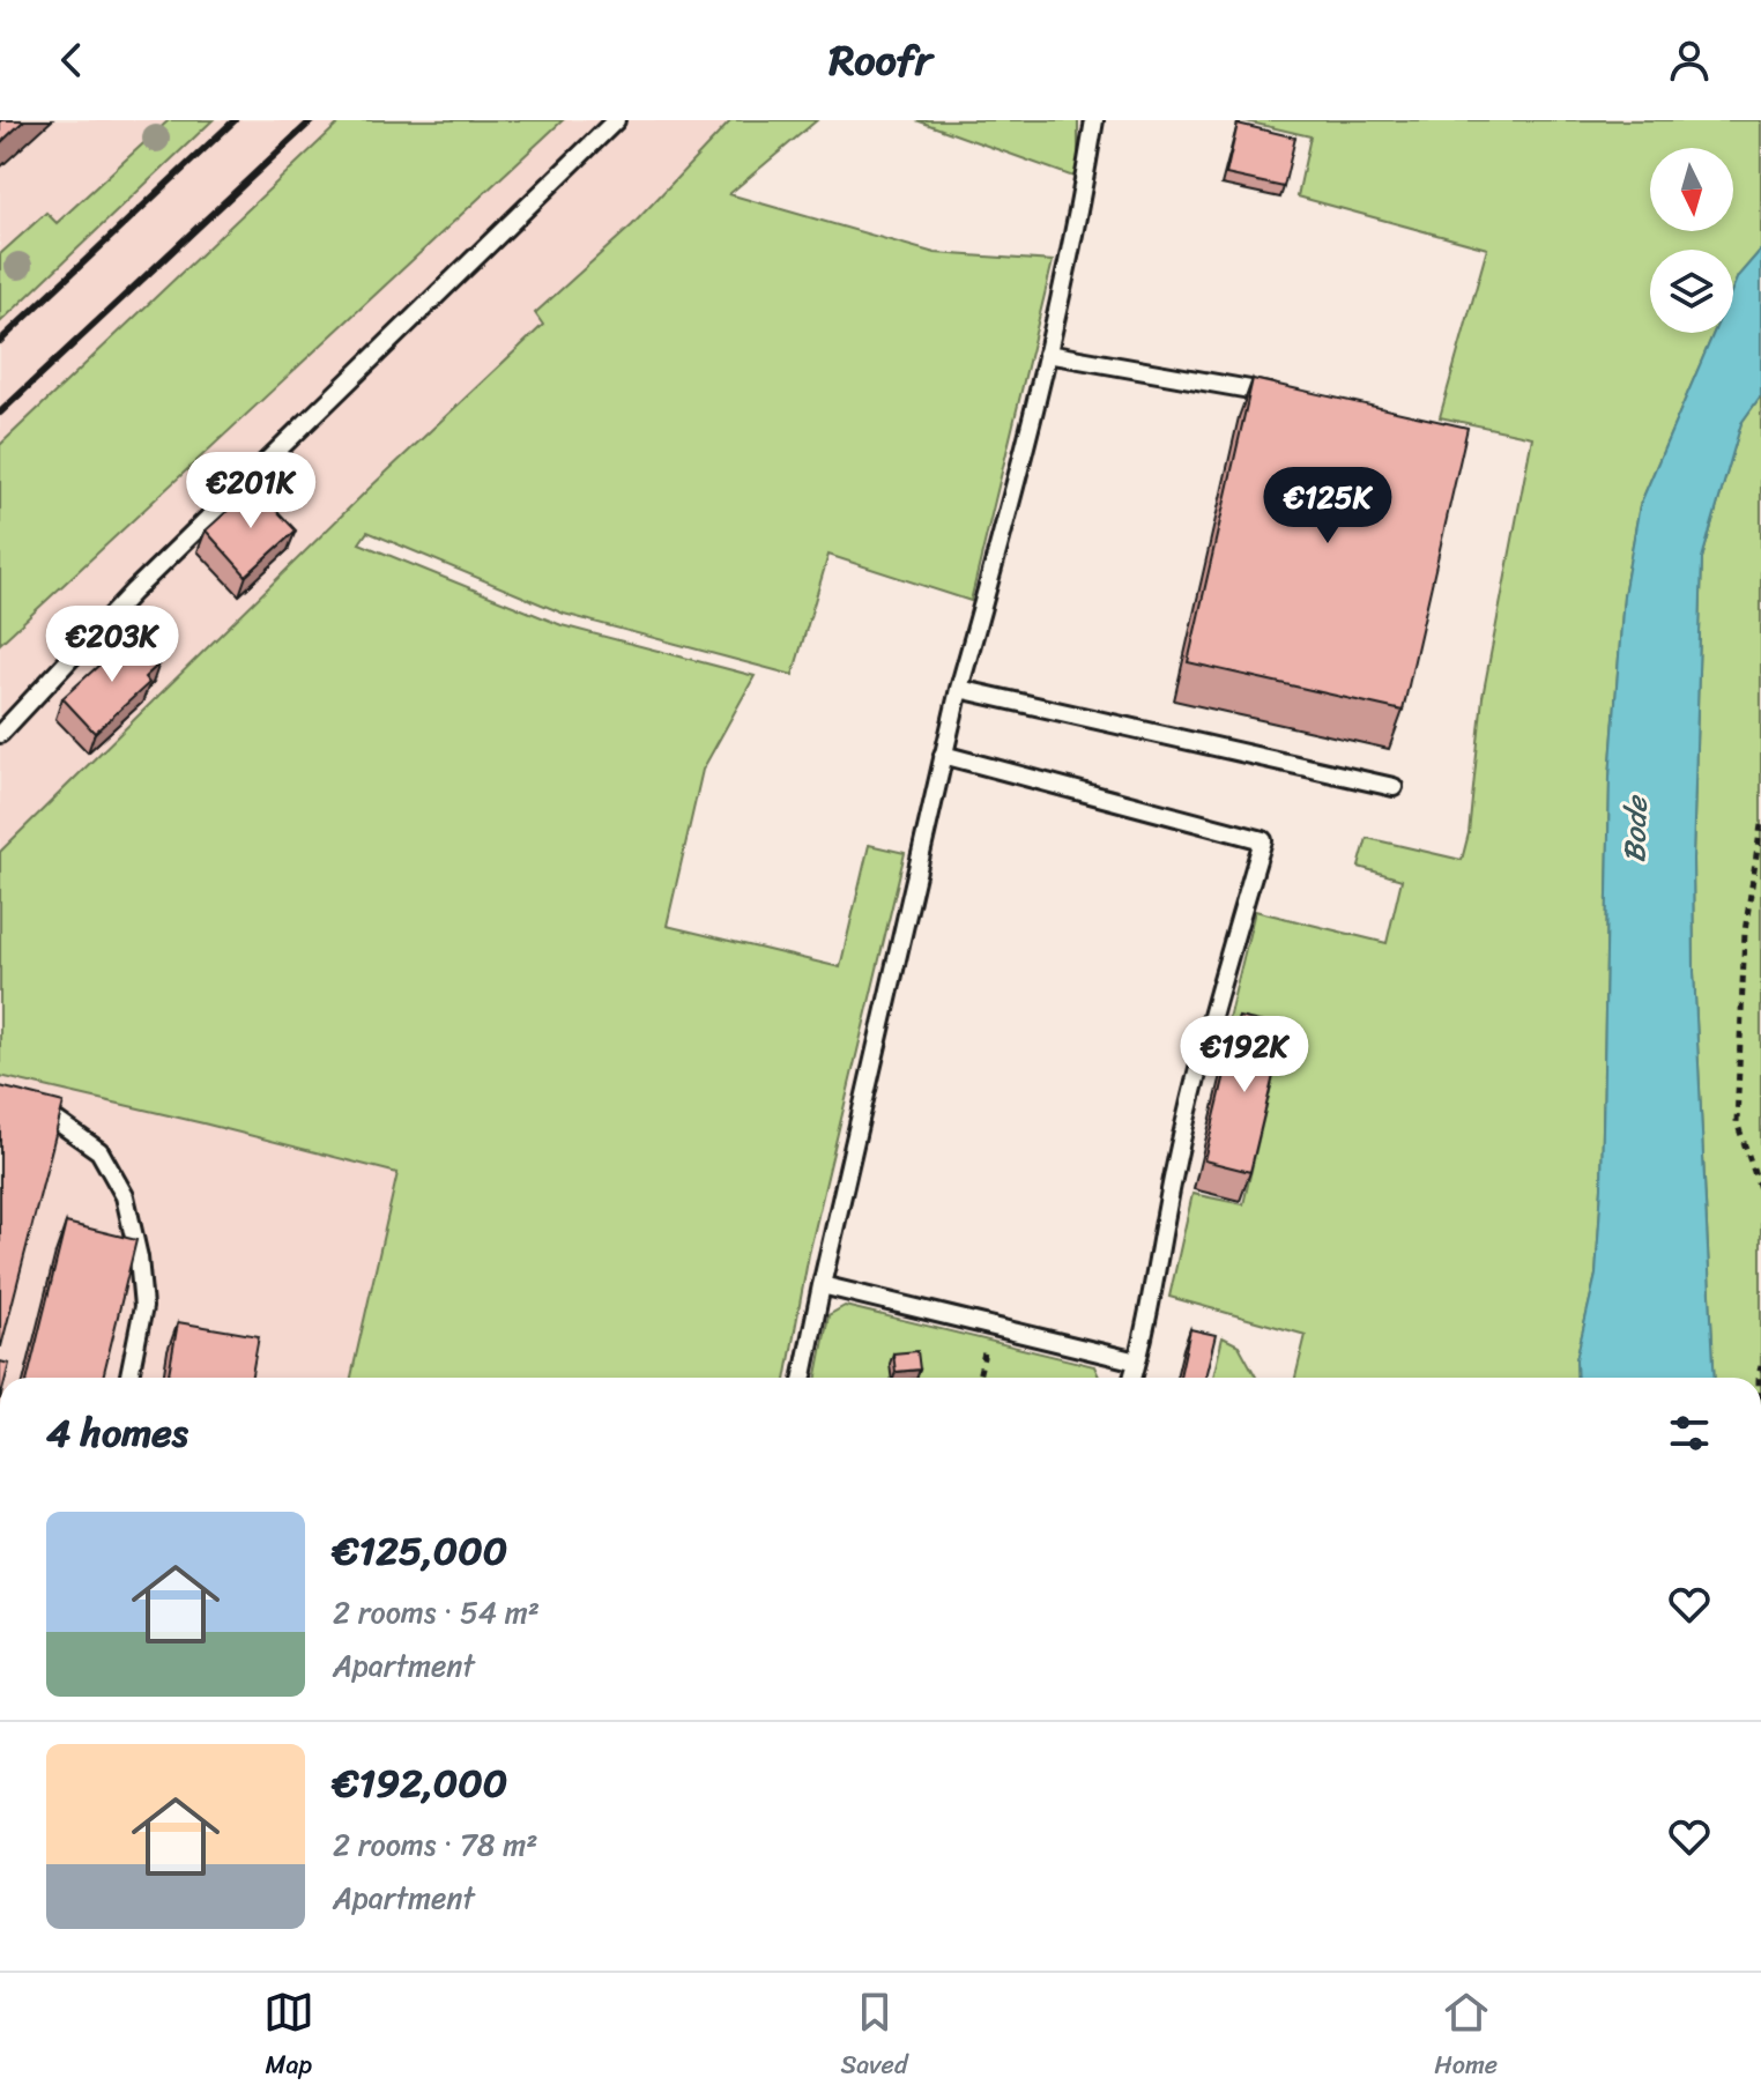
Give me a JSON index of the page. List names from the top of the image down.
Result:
{
  "water": ["Bode"],
  "north": "bottom",
  "page": {
    "header": "Roofr",
    "price": [
      "€201K",
      "€125K",
      "€203K",
      "€192K"
    ],
    "heading": "4 homes",
    "list": [
      {
        "name": "€125,000",
        "note": "2 rooms · 54 m² · Apartment"
      },
      {
        "name": "€192,000",
        "note": "2 rooms · 78 m² · Apartment"
      }
    ],
    "tabs": ["Map", "Saved", "Home"]
  }
}
